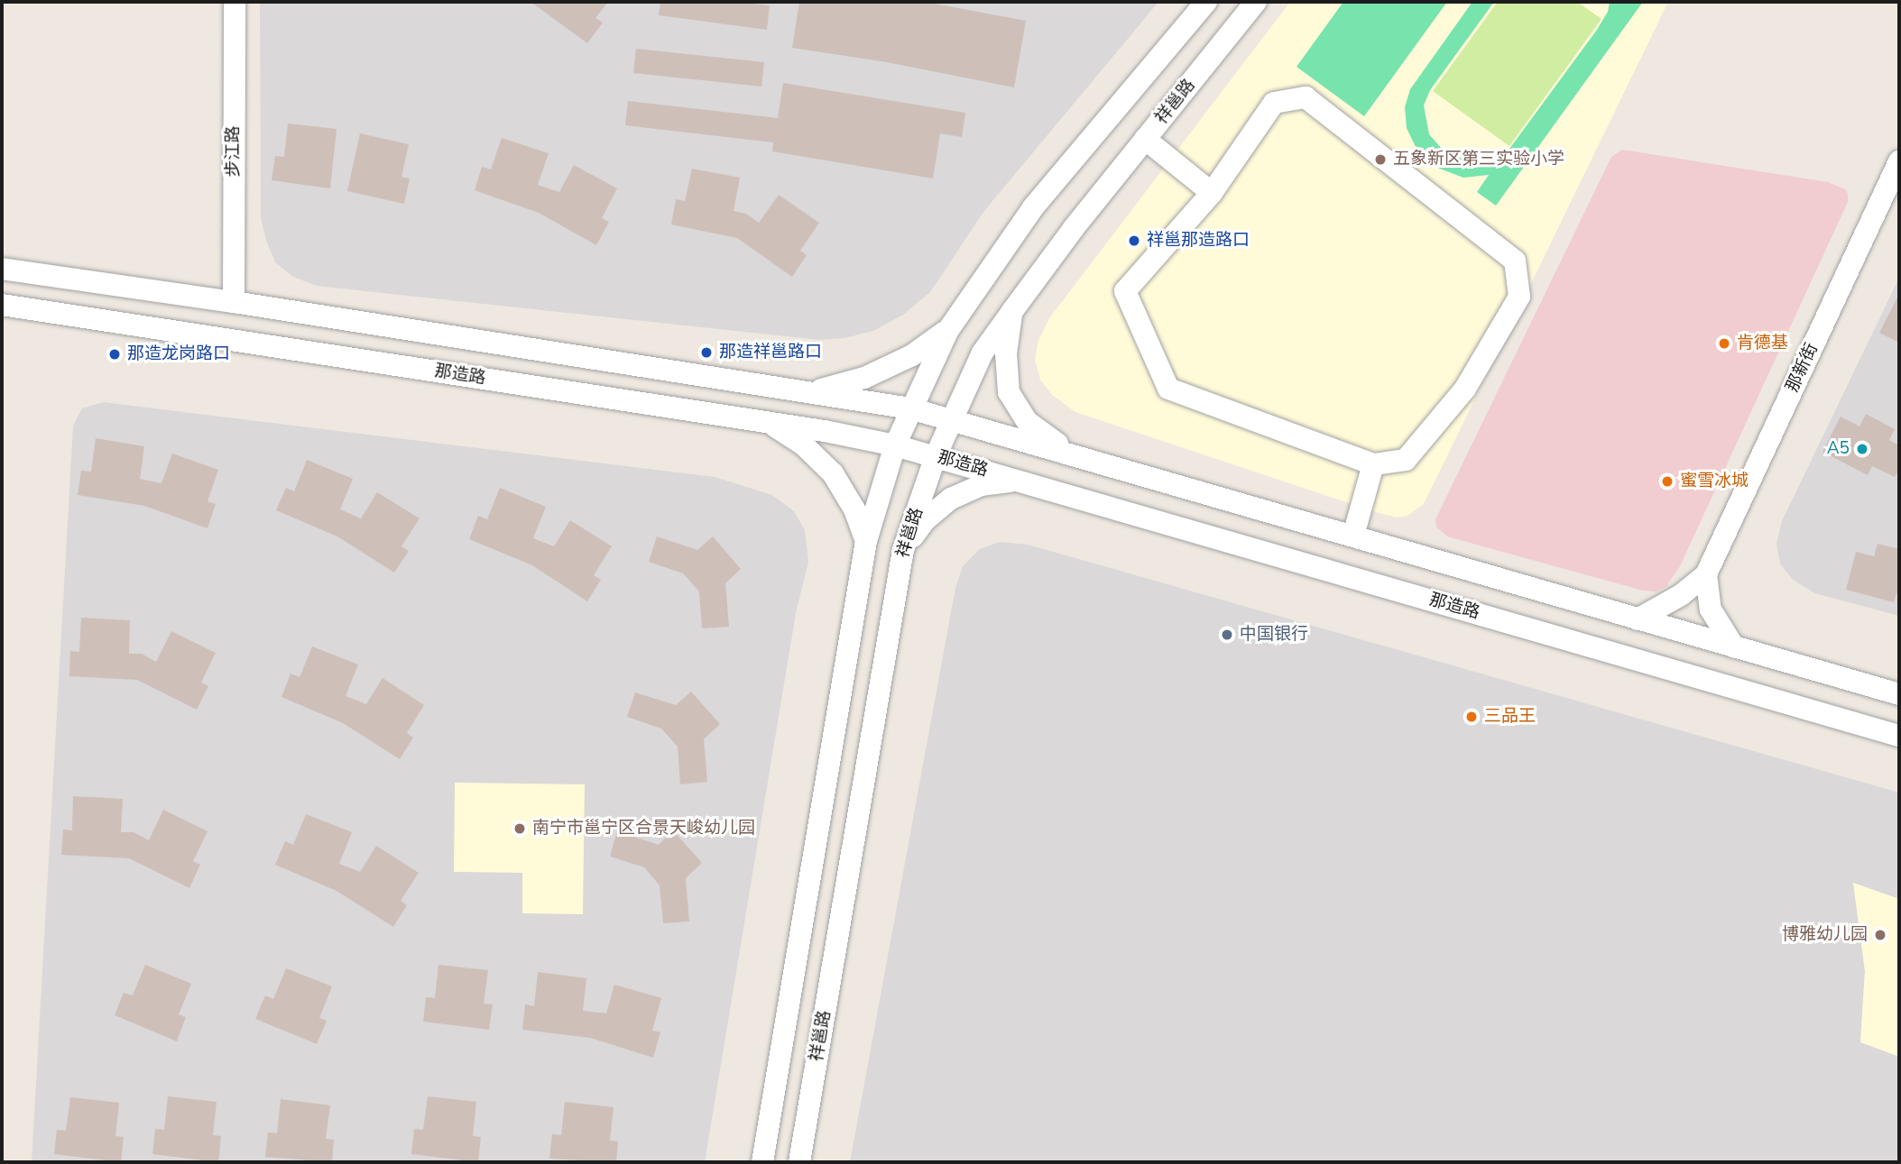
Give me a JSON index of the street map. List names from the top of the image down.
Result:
{
  "streets": {
    "street": [
      "祥邕路",
      "步江路",
      "那新街",
      "那造路"
    ]
  },
  "crossings": [
    ["祥邕路", "那造路"]
  ],
  "places": [
    "五象新区第三实验小学",
    "祥邕那造路口",
    "肯德基",
    "那造祥邕路口",
    "那造龙岗路口",
    "A5",
    "蜜雪冰城",
    "中国银行",
    "三品王",
    "南宁市邕宁区合景天峻幼儿园",
    "博雅幼儿园"
  ]
}
